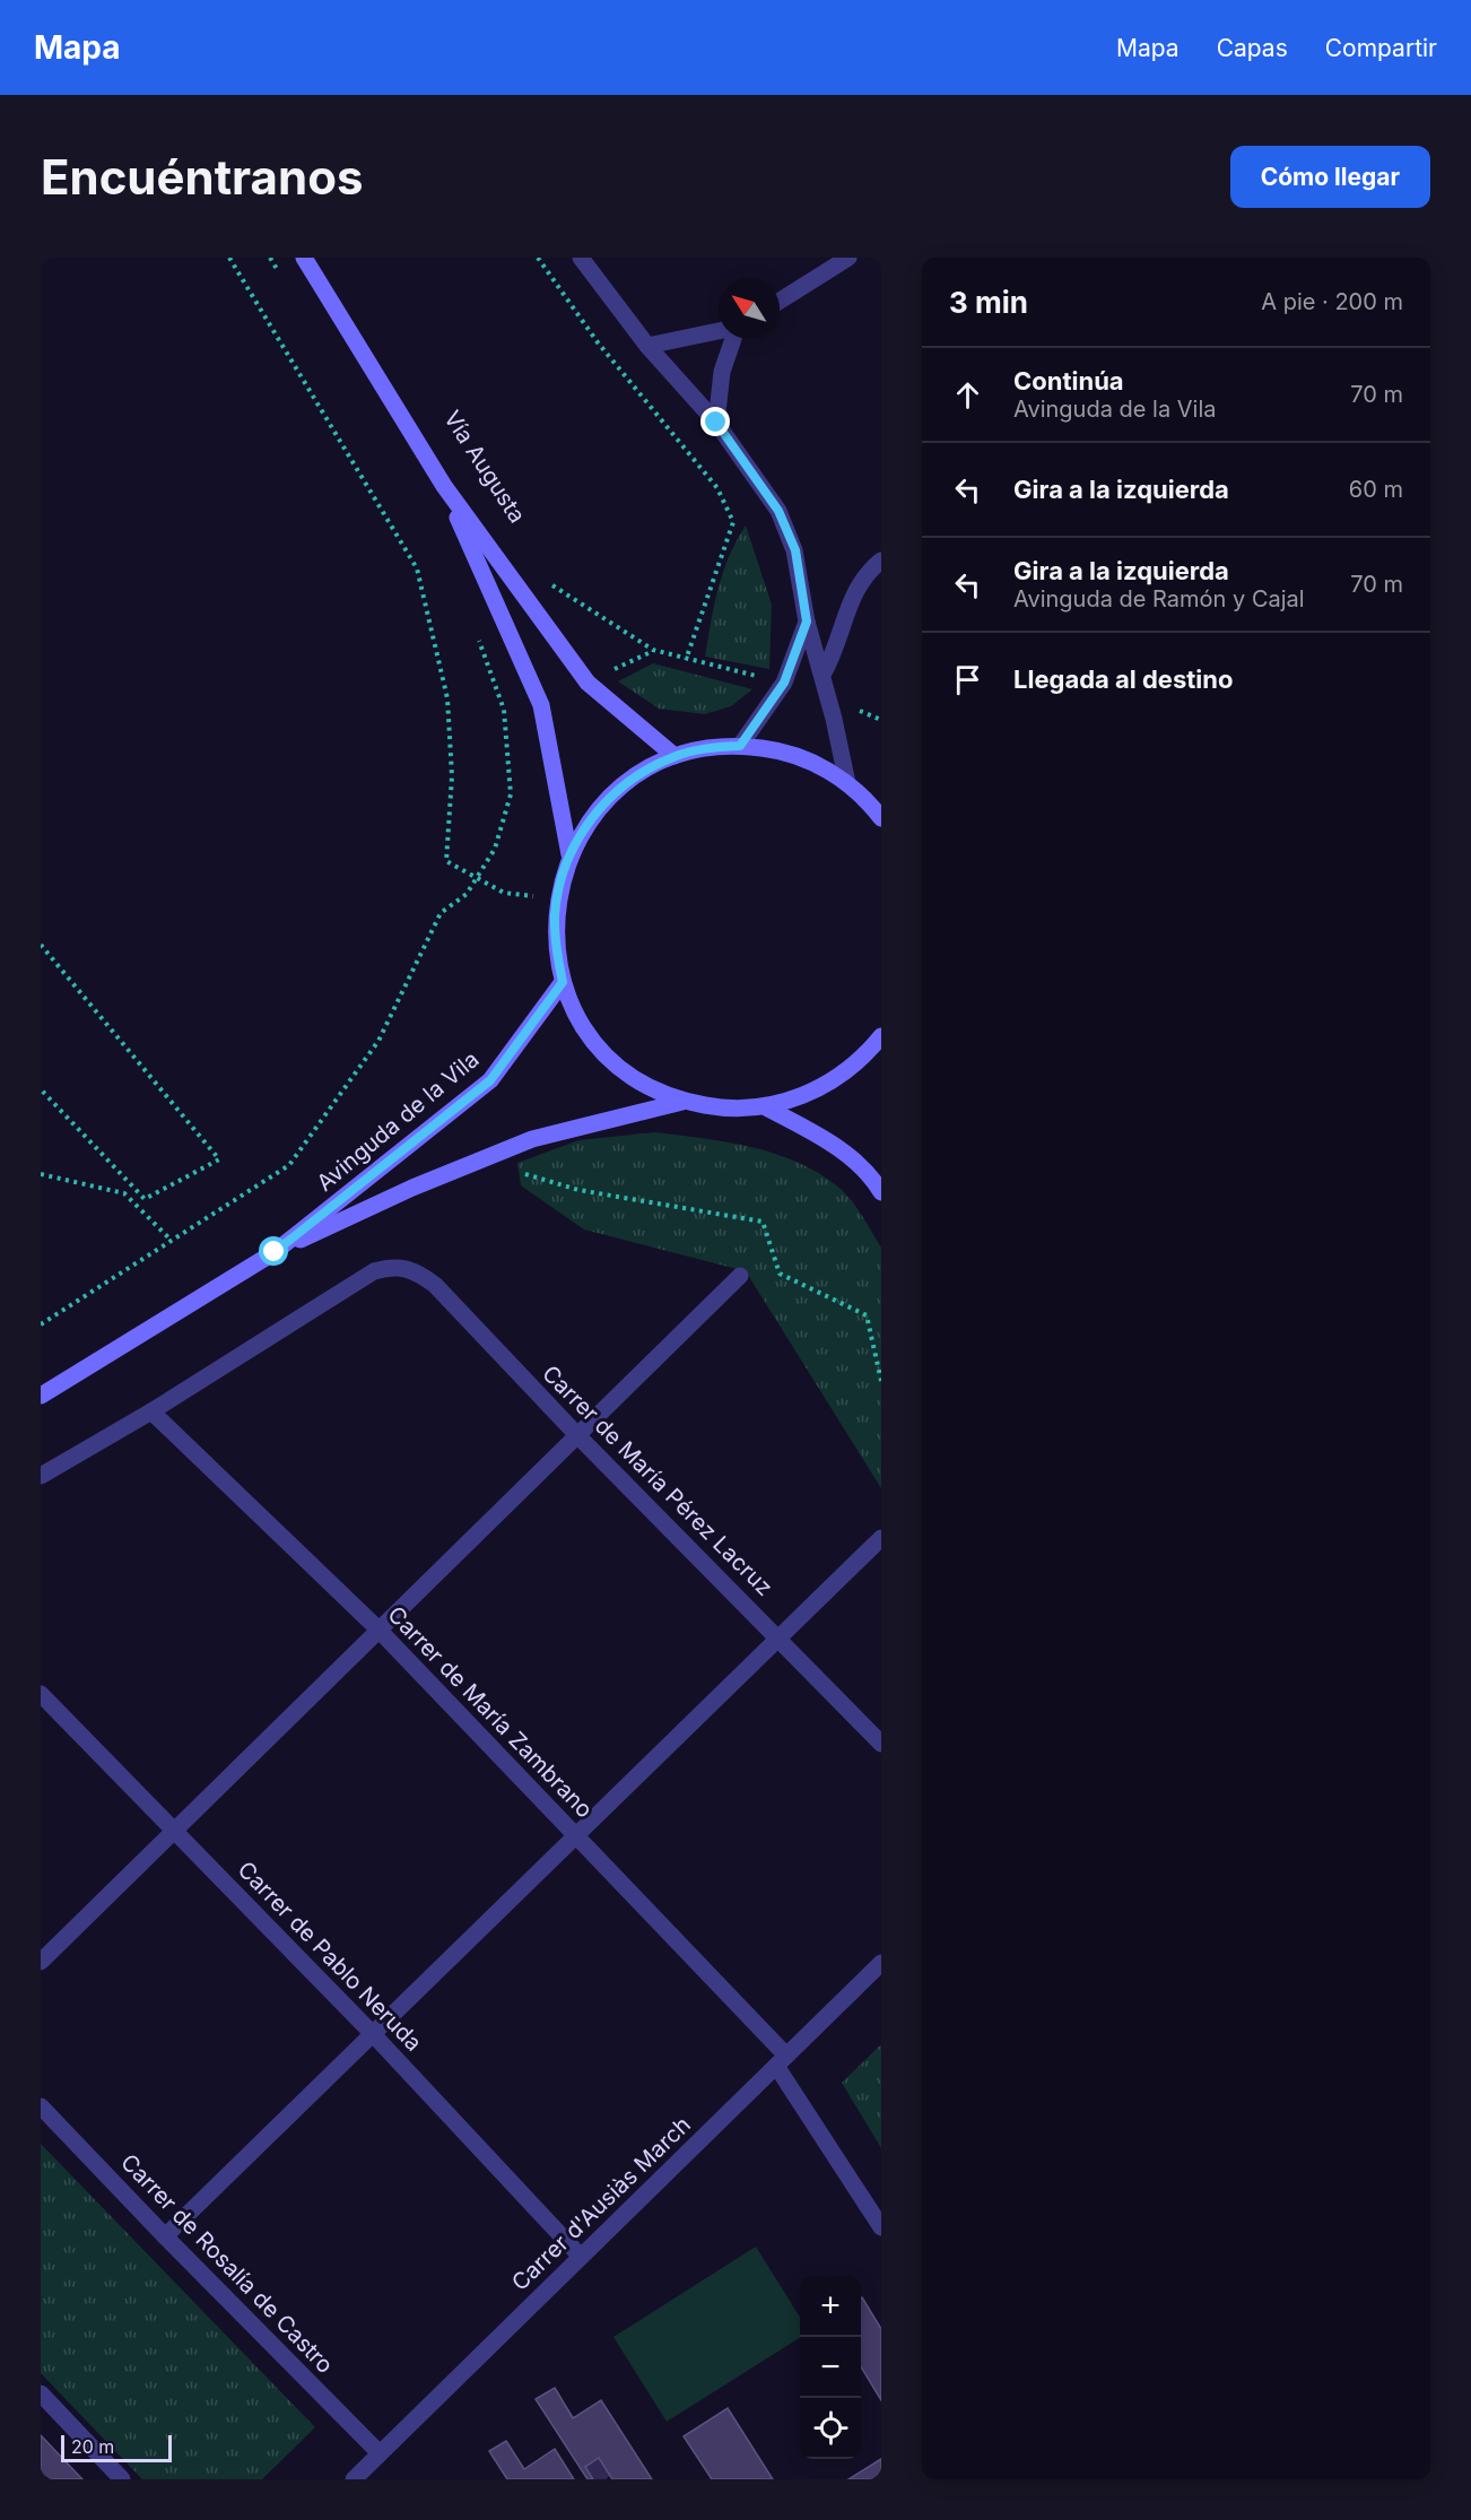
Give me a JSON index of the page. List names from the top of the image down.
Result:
{
  "streets": {
    "main road": ["Avinguda de la Vila"],
    "street": [
      "Carrer de María Pérez Lacruz",
      "Carrer de María Zambrano",
      "Carrer de Pablo Neruda",
      "Carrer d'Ausiàs March",
      "Carrer de Rosalía de Castro"
    ]
  },
  "crossings": [
    ["Carrer de María Pérez Lacruz", "Carrer de María Zambrano"],
    ["Carrer de María Zambrano", "Carrer d'Ausiàs March"],
    ["Carrer de Pablo Neruda", "Carrer d'Ausiàs March"],
    ["Carrer d'Ausiàs March", "Carrer de Rosalía de Castro"]
  ],
  "scale_bar": "20 m",
  "north": "top left",
  "page": {
    "header": "Mapa",
    "nav": ["Mapa", "Capas", "Compartir"],
    "buttons": "Cómo llegar",
    "title": "Encuéntranos",
    "heading": ["3 min", "A pie · 200 m"],
    "list": [
      ["Continúa", "Avinguda de la Vila", "70 m"],
      ["Gira a la izquierda", "60 m"],
      ["Gira a la izquierda", "Avinguda de Ramón y Cajal", "70 m"],
      "Llegada al destino"
    ],
    "map_buttons": ["+", "−"],
    "scale": "20 m"
  }
}
